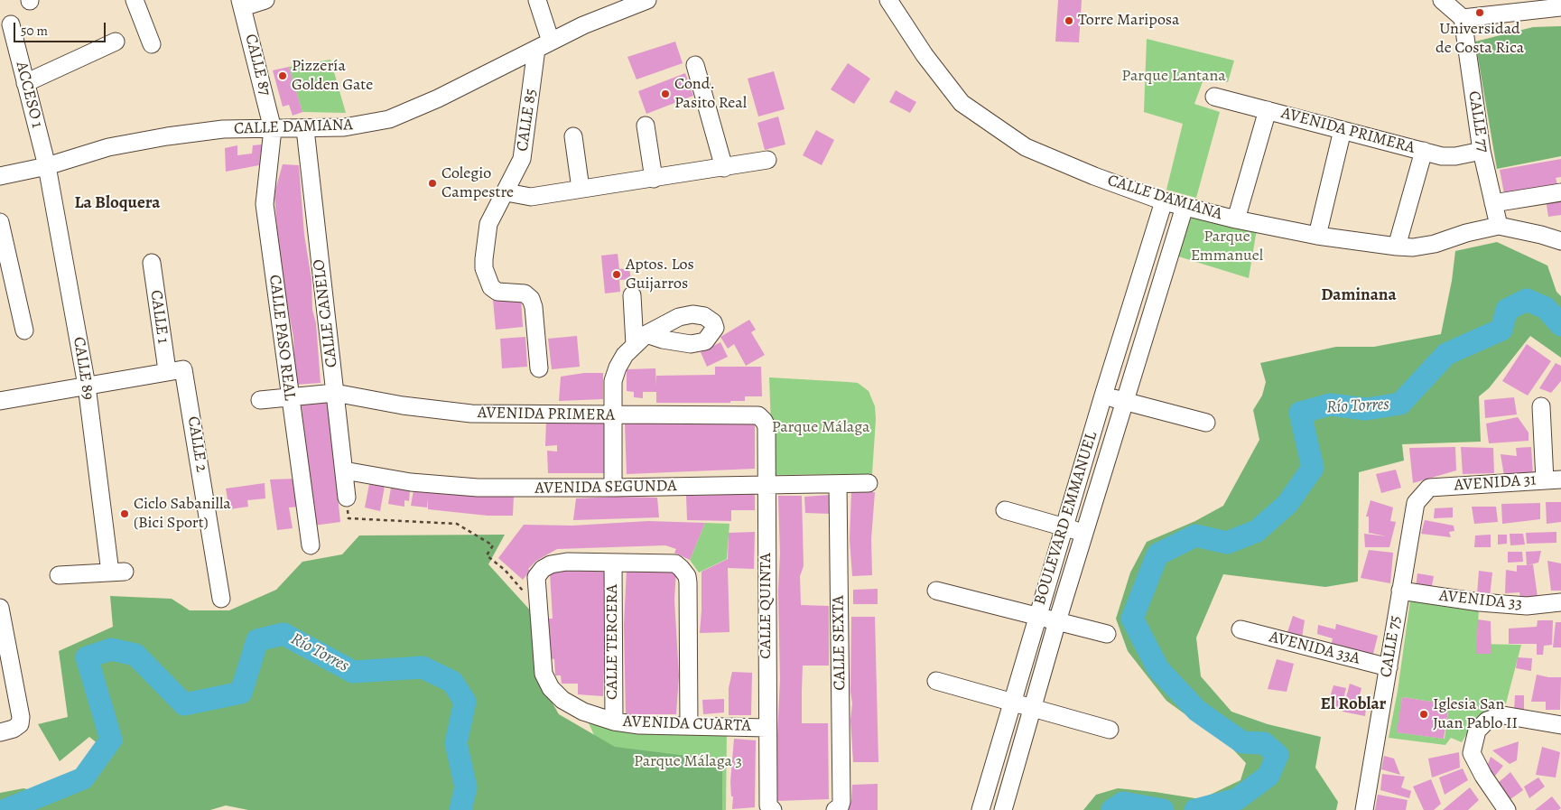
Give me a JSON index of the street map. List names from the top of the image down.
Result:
{
  "streets": {
    "street": [
      "CALLE 87",
      "ACCESO 1",
      "CALLE 85",
      "CALLE 77",
      "CALLE DAMIANA",
      "AVENIDA PRIMERA",
      "CALLE CANELO",
      "CALLE 1",
      "CALLE PASO REAL",
      "CALLE 89",
      "CALLE 2",
      "AVENIDA 31",
      "AVENIDA SEGUNDA",
      "BOULEVARD EMMANUEL",
      "AVENIDA 33",
      "CALLE QUINTA",
      "CALLE TERCERA",
      "CALLE SEXTA",
      "CALLE 75",
      "AVENIDA 33A",
      "AVENIDA CUARTA"
    ]
  },
  "crossings": [
    ["CALLE 87", "CALLE DAMIANA"],
    ["CALLE 87", "CALLE PASO REAL"],
    ["ACCESO 1", "CALLE DAMIANA"],
    ["ACCESO 1", "CALLE 89"],
    ["CALLE 85", "CALLE DAMIANA"],
    ["CALLE 77", "CALLE DAMIANA"],
    ["CALLE 77", "AVENIDA PRIMERA"],
    ["CALLE DAMIANA", "CALLE CANELO"],
    ["CALLE DAMIANA", "CALLE PASO REAL"],
    ["CALLE DAMIANA", "CALLE 89"],
    ["CALLE DAMIANA", "BOULEVARD EMMANUEL"],
    ["AVENIDA PRIMERA", "CALLE CANELO"],
    ["AVENIDA PRIMERA", "CALLE PASO REAL"],
    ["AVENIDA PRIMERA", "CALLE QUINTA"],
    ["CALLE CANELO", "AVENIDA SEGUNDA"],
    ["CALLE 1", "CALLE 2"],
    ["AVENIDA 31", "CALLE 75"],
    ["AVENIDA SEGUNDA", "CALLE QUINTA"],
    ["AVENIDA SEGUNDA", "CALLE SEXTA"],
    ["AVENIDA 33", "CALLE 75"],
    ["CALLE QUINTA", "AVENIDA CUARTA"],
    ["CALLE TERCERA", "AVENIDA CUARTA"],
    ["CALLE 75", "AVENIDA 33A"]
  ],
  "districts": ["La Bloquera", "Daminana", "El Roblar"],
  "water": ["Río Torres"],
  "parks": [
    "Parque Lantana",
    "Parque Emmanuel",
    "Parque Málaga",
    "Parque Málaga 3"
  ],
  "places": [
    "Universidad de Costa Rica",
    "Torre Mariposa",
    "Pizzería Golden Gate",
    "Cond. Pasito Real",
    "Colegio Campestre",
    "Aptos. Los Guijarros",
    "Ciclo Sabanilla (Bici Sport)",
    "Iglesia San Juan Pablo II"
  ],
  "scale_bar": "50 m"
}
